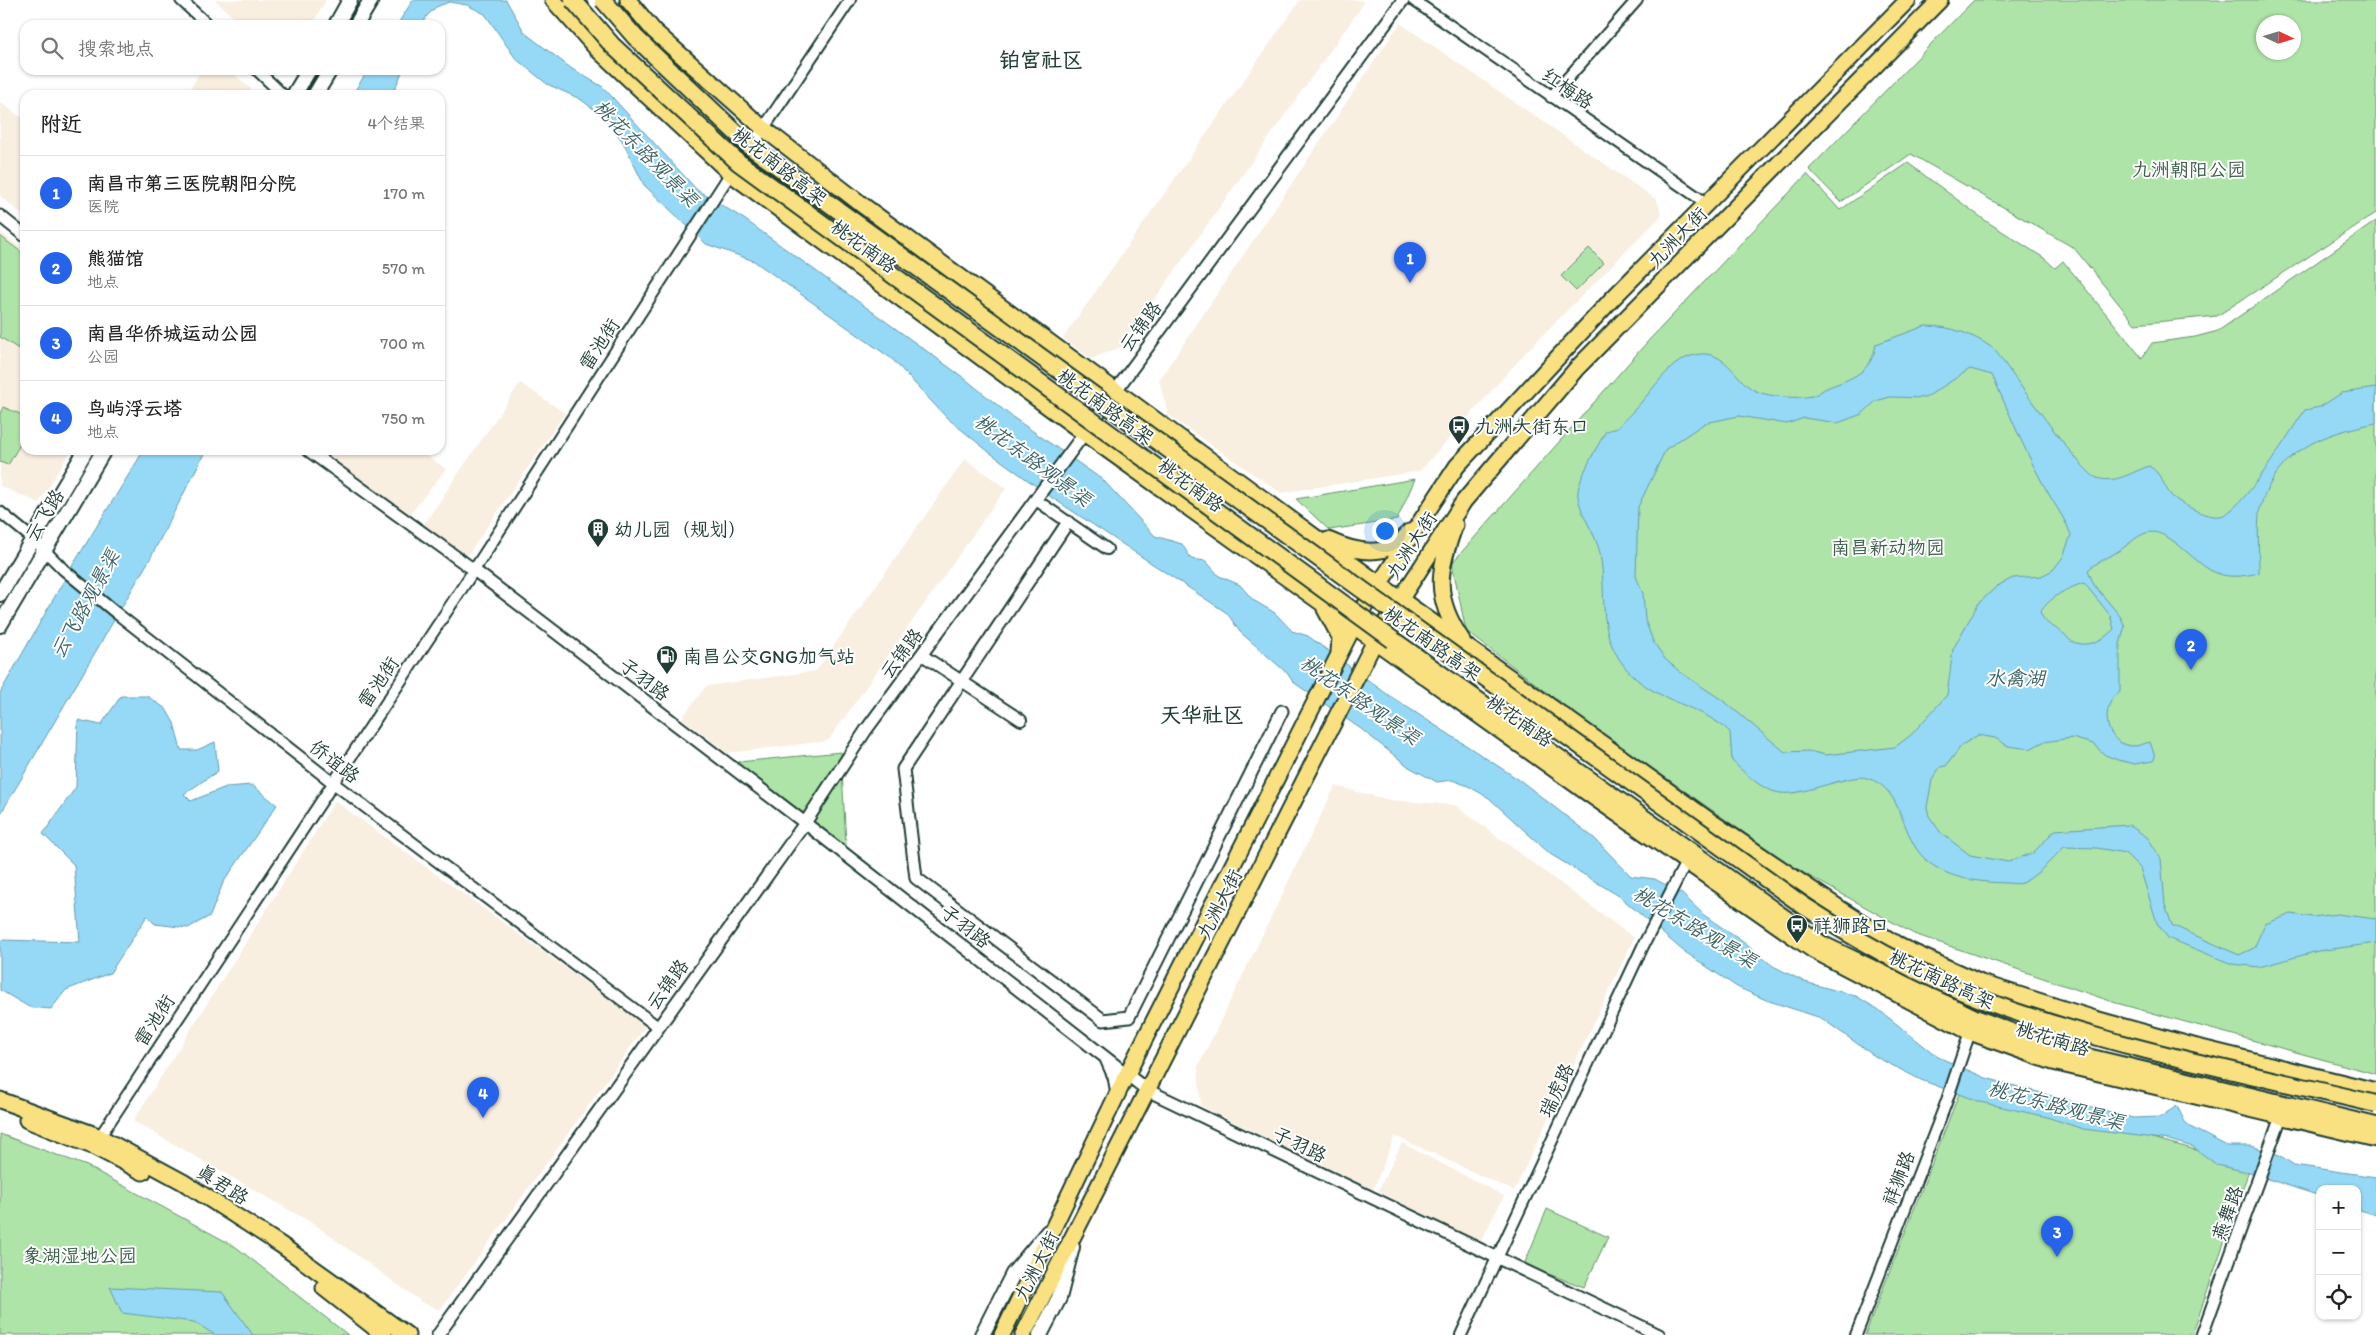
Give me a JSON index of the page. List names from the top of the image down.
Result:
{
  "streets": {
    "highway": ["桃花南路高架"],
    "main road": [
      "九洲大街",
      "桃花南路",
      "云飞路",
      "真君路"
    ],
    "street": [
      "红梅路",
      "云锦路",
      "雷池街",
      "子羽路",
      "侨谊路",
      "瑞虎路",
      "祥狮路",
      "燕舞路"
    ]
  },
  "crossings": [
    ["红梅路", "九洲大街"],
    ["桃花南路高架", "桃花南路"],
    ["桃花南路高架", "雷池街"],
    ["桃花南路高架", "燕舞路"],
    ["九洲大街", "桃花南路"],
    ["九洲大街", "子羽路"],
    ["桃花南路", "云锦路"],
    ["桃花南路", "雷池街"],
    ["桃花南路", "瑞虎路"],
    ["桃花南路", "祥狮路"],
    ["桃花南路", "燕舞路"],
    ["云锦路", "子羽路"],
    ["云锦路", "侨谊路"],
    ["雷池街", "子羽路"],
    ["雷池街", "侨谊路"],
    ["雷池街", "真君路"],
    ["云飞路", "侨谊路"],
    ["子羽路", "瑞虎路"]
  ],
  "districts": ["铂宫社区", "天华社区"],
  "water": ["桃花东路观景渠", "云飞路观景渠", "水禽湖"],
  "parks": ["九洲朝阳公园", "南昌新动物园", "象湖湿地公园"],
  "places": {
    "bus stop": ["九洲大街东口", "祥狮路口"],
    "building": ["幼儿园（规划）"],
    "fuel station": ["南昌公交GNG加气站"]
  },
  "north": "right",
  "page": {
    "search": "搜索地点",
    "heading": ["附近", "4个结果"],
    "list": [
      {
        "mark": "1",
        "name": "南昌市第三医院朝阳分院",
        "note": "医院",
        "value": "170 m"
      },
      {
        "mark": "2",
        "name": "熊猫馆",
        "note": "地点",
        "value": "570 m"
      },
      {
        "mark": "3",
        "name": "南昌华侨城运动公园",
        "note": "公园",
        "value": "700 m"
      },
      {
        "mark": "4",
        "name": "鸟屿浮云塔",
        "note": "地点",
        "value": "750 m"
      }
    ],
    "pins": [
      "1",
      "2",
      "4",
      "3"
    ],
    "map_buttons": ["+", "−"]
  }
}
